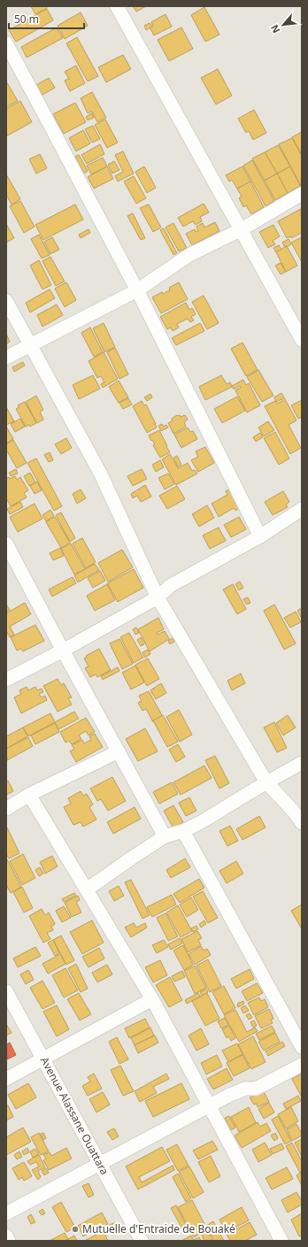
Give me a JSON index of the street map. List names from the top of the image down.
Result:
{
  "streets": {
    "street": ["Avenue Alassane Ouattara"]
  },
  "places": ["Mutuelle d'Entraide de Bouaké"],
  "scale_bar": "50 m",
  "north": "bottom left"
}
